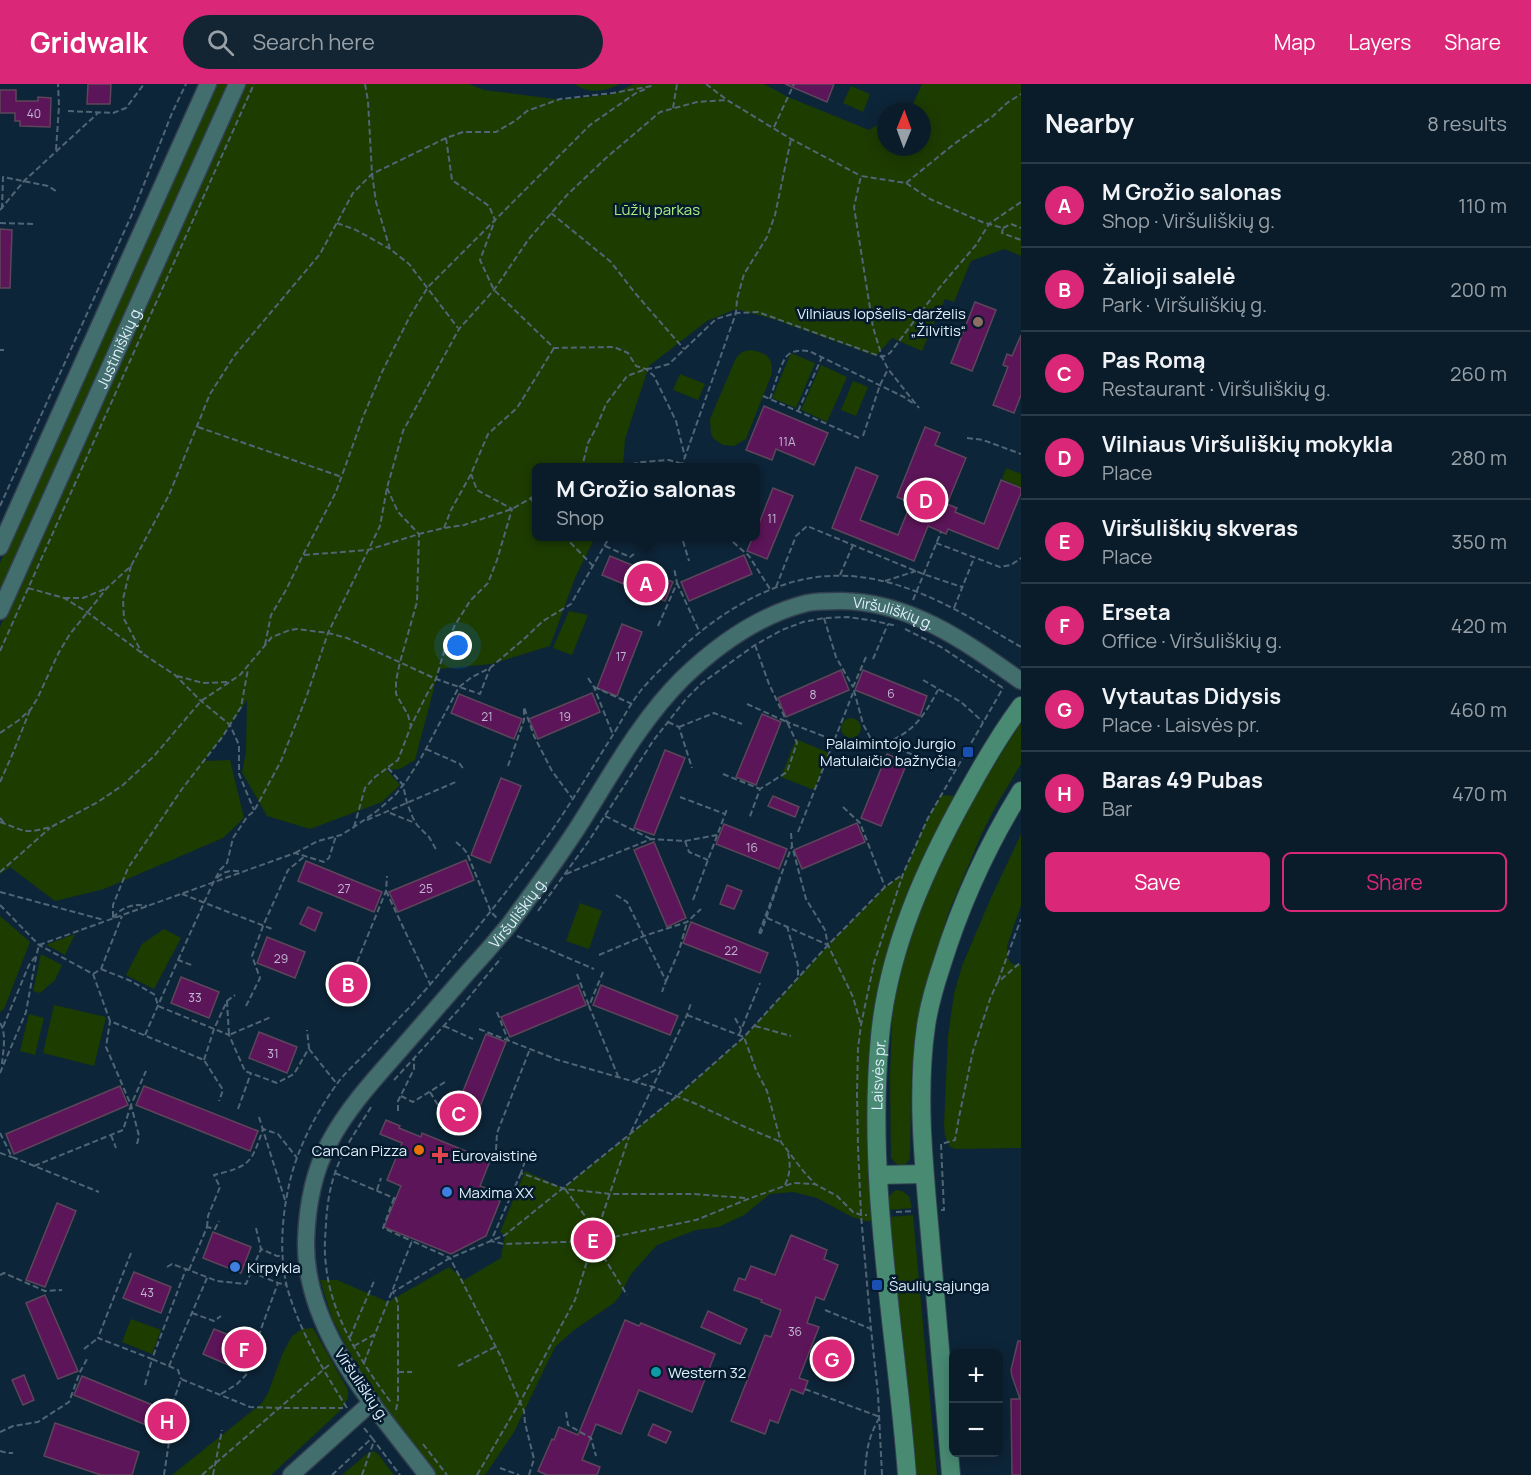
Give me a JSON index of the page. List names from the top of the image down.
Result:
{
  "streets": {
    "main road": ["Justiniškių g.", "Viršuliškių g.", "Laisvės pr."]
  },
  "parks": ["Lūžių parkas"],
  "places": {
    "other": [
      "Vilniaus lopšelis-darželis „Žilvitis“",
      "CanCan Pizza",
      "Maxima XX",
      "Kirpykla",
      "Western 32"
    ],
    "transit": ["Palaimintojo Jurgio Matulaičio bažnyčia", "Šaulių sąjunga"],
    "health": ["Eurovaistinė"]
  },
  "house_numbers": [
    "40",
    "11A",
    "11",
    "17",
    "6",
    "8",
    "21",
    "19",
    "16",
    "27",
    "25",
    "22",
    "29",
    "33",
    "31",
    "43",
    "36"
  ],
  "north": "top",
  "page": {
    "header": "Gridwalk",
    "search": "Search here",
    "nav": ["Map", "Layers", "Share"],
    "heading": ["Nearby", "8 results"],
    "list": [
      {
        "mark": "A",
        "name": "M Grožio salonas",
        "note": "Shop · Viršuliškių g.",
        "value": "110 m"
      },
      {
        "mark": "B",
        "name": "Žalioji salelė",
        "note": "Park · Viršuliškių g.",
        "value": "200 m"
      },
      {
        "mark": "C",
        "name": "Pas Romą",
        "note": "Restaurant · Viršuliškių g.",
        "value": "260 m"
      },
      {
        "mark": "D",
        "name": "Vilniaus Viršuliškių mokykla",
        "note": "Place",
        "value": "280 m"
      },
      {
        "mark": "E",
        "name": "Viršuliškių skveras",
        "note": "Place",
        "value": "350 m"
      },
      {
        "mark": "F",
        "name": "Erseta",
        "note": "Office · Viršuliškių g.",
        "value": "420 m"
      },
      {
        "mark": "G",
        "name": "Vytautas Didysis",
        "note": "Place · Laisvės pr.",
        "value": "460 m"
      },
      {
        "mark": "H",
        "name": "Baras 49 Pubas",
        "note": "Bar",
        "value": "470 m"
      }
    ],
    "popup": ["M Grožio salonas", "Shop"],
    "pins": [
      "D",
      "A",
      "B",
      "C",
      "E",
      "F",
      "G",
      "H"
    ],
    "buttons": ["Save", "Share"],
    "map_buttons": ["+", "−"]
  }
}
